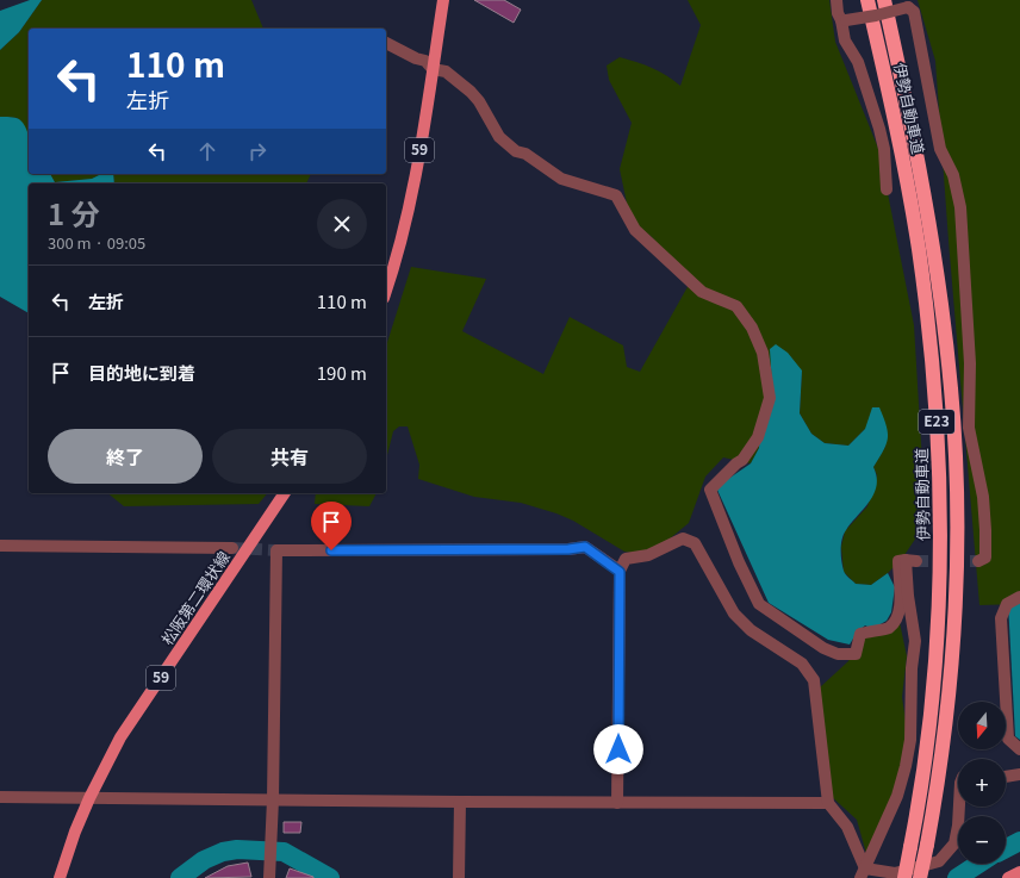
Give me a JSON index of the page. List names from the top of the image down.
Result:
{
  "streets": {
    "highway": ["伊勢自動車道", "E23"],
    "main road": ["59", "松阪第二環状線"]
  },
  "north": "bottom",
  "page": {
    "turn": ["110 m", "左折"],
    "heading": ["1 分", "300 m · 09:05"],
    "list": [
      {
        "name": "左折",
        "value": "110 m"
      },
      {
        "name": "目的地に到着",
        "value": "190 m"
      }
    ],
    "buttons": ["終了", "共有"],
    "map_buttons": ["+", "−"]
  }
}
